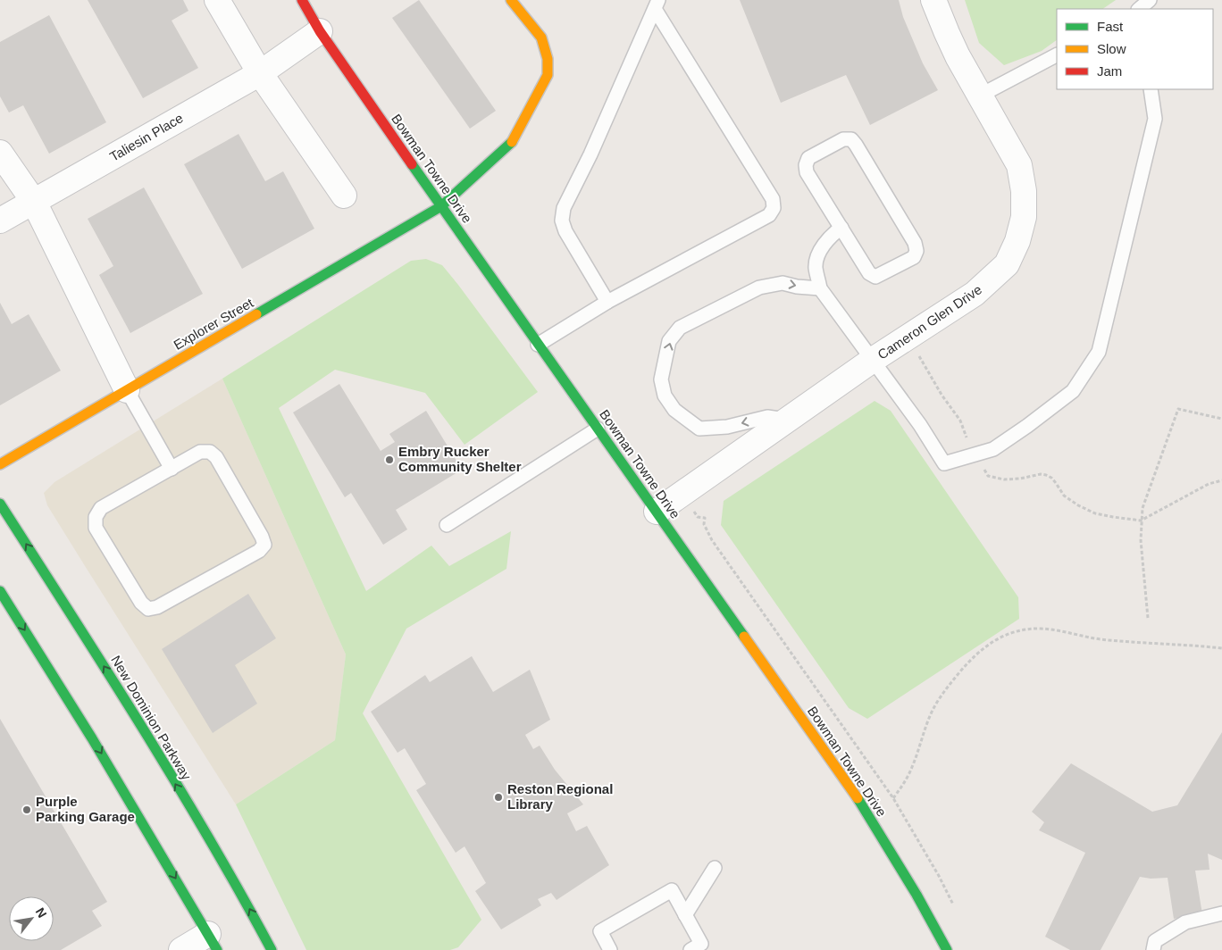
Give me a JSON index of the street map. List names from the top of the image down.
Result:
{
  "streets": {
    "street": [
      "Taliesin Place",
      "Bowman Towne Drive",
      "Cameron Glen Drive",
      "Explorer Street",
      "New Dominion Parkway"
    ]
  },
  "crossings": [
    ["Taliesin Place", "Bowman Towne Drive"],
    ["Bowman Towne Drive", "Cameron Glen Drive"],
    ["Bowman Towne Drive", "Explorer Street"]
  ],
  "places": ["Embry Rucker Community Shelter", "Reston Regional Library", "Purple Parking Garage"],
  "legend": ["Fast", "Slow", "Jam"],
  "north": "top right"
}
